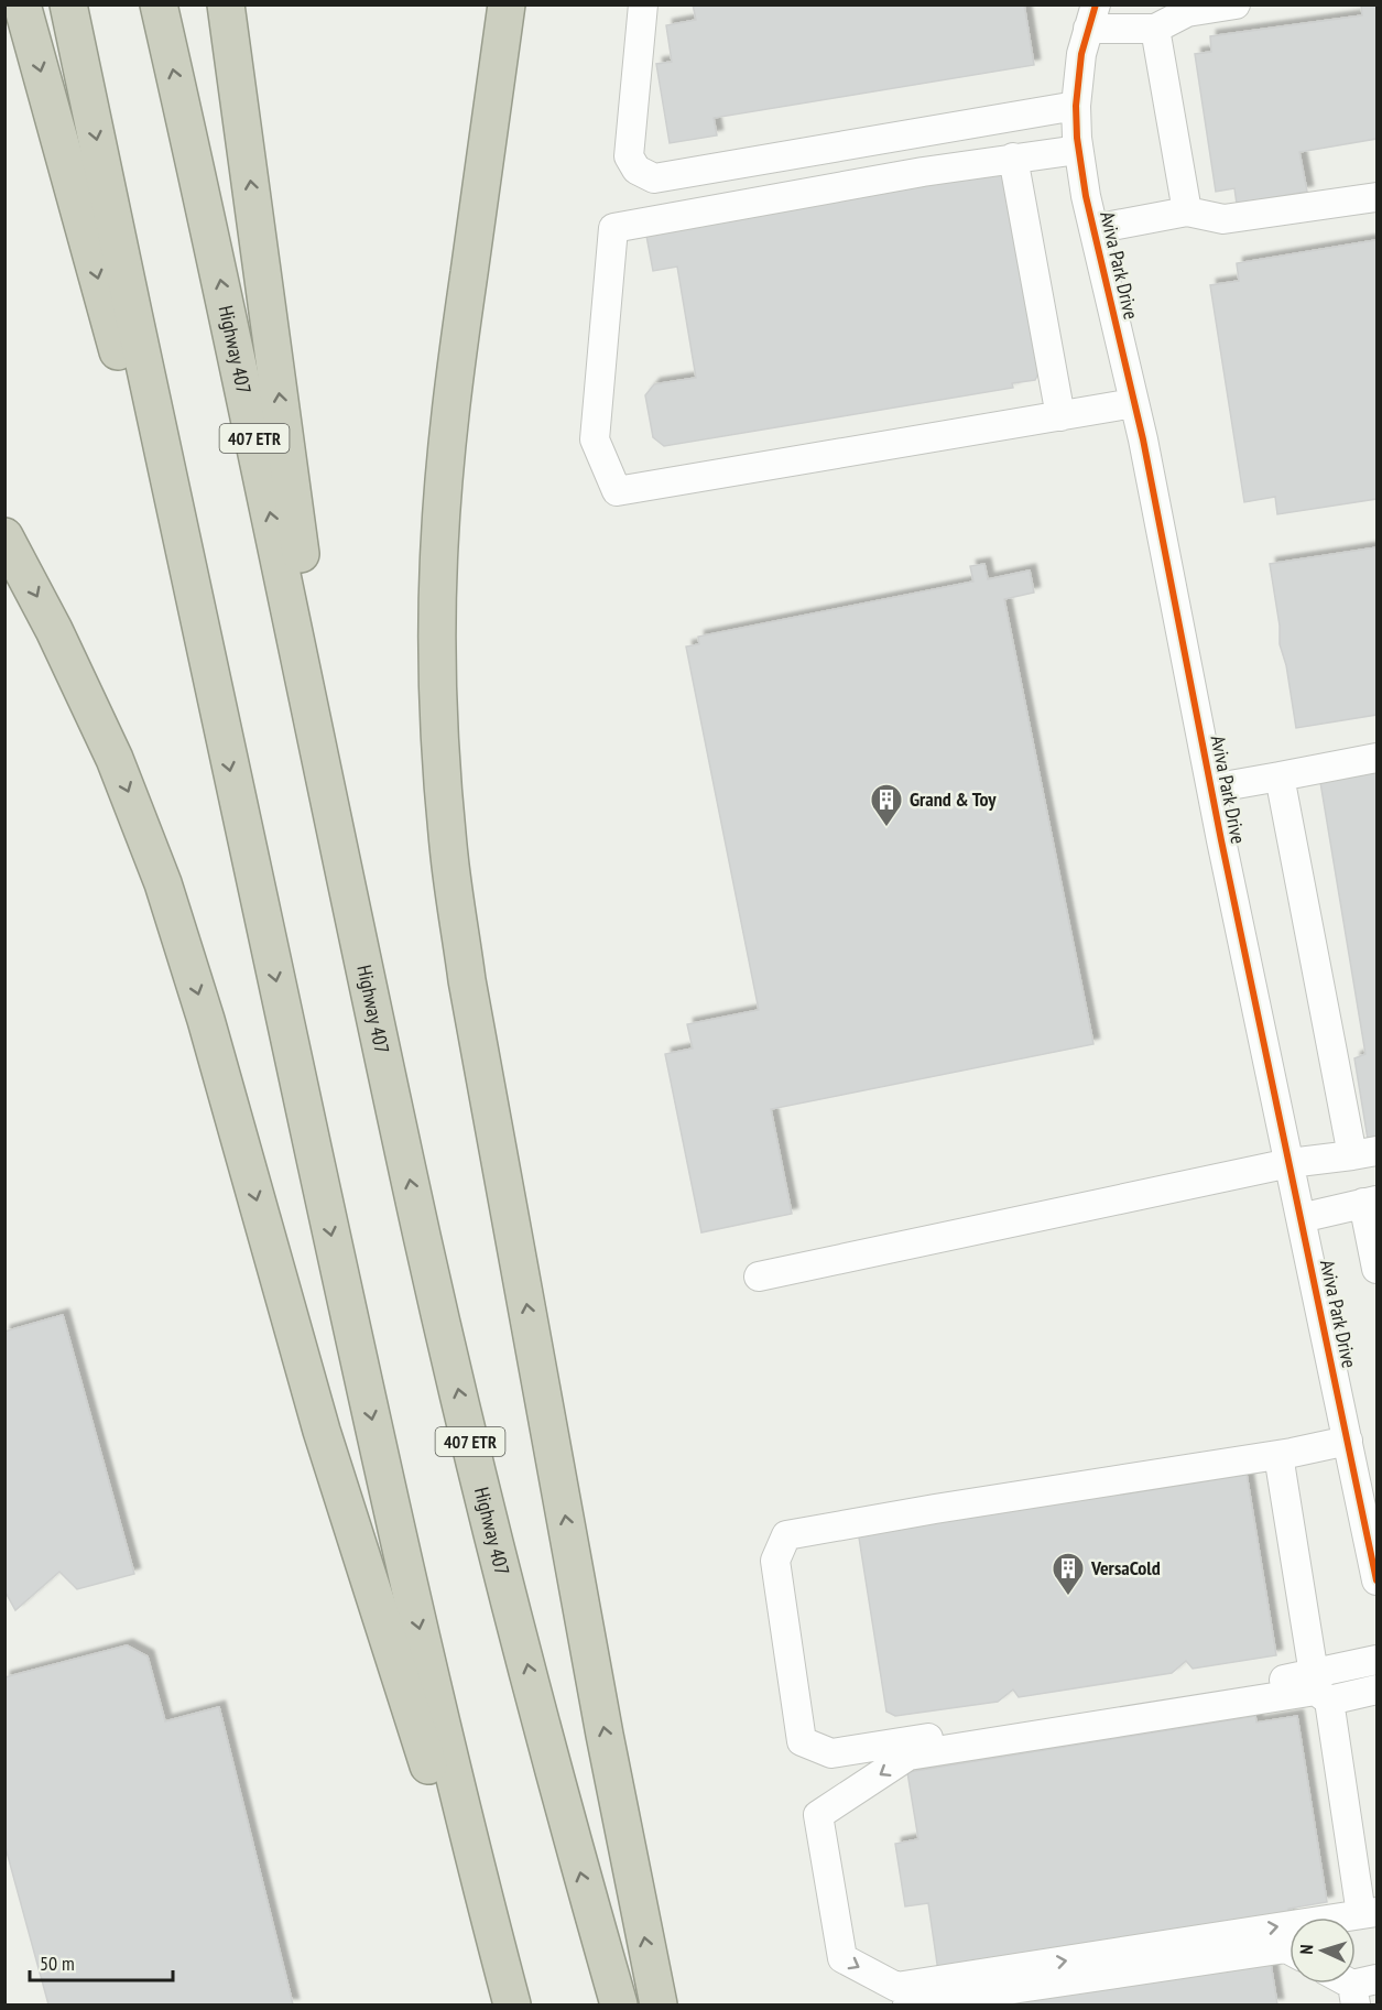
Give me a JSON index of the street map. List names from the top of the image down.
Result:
{
  "streets": {
    "highway": ["Highway 407", "407 ETR"],
    "street": ["Aviva Park Drive"]
  },
  "places": {
    "building": ["Grand & Toy", "VersaCold"]
  },
  "scale_bar": "50 m",
  "north": "left"
}
